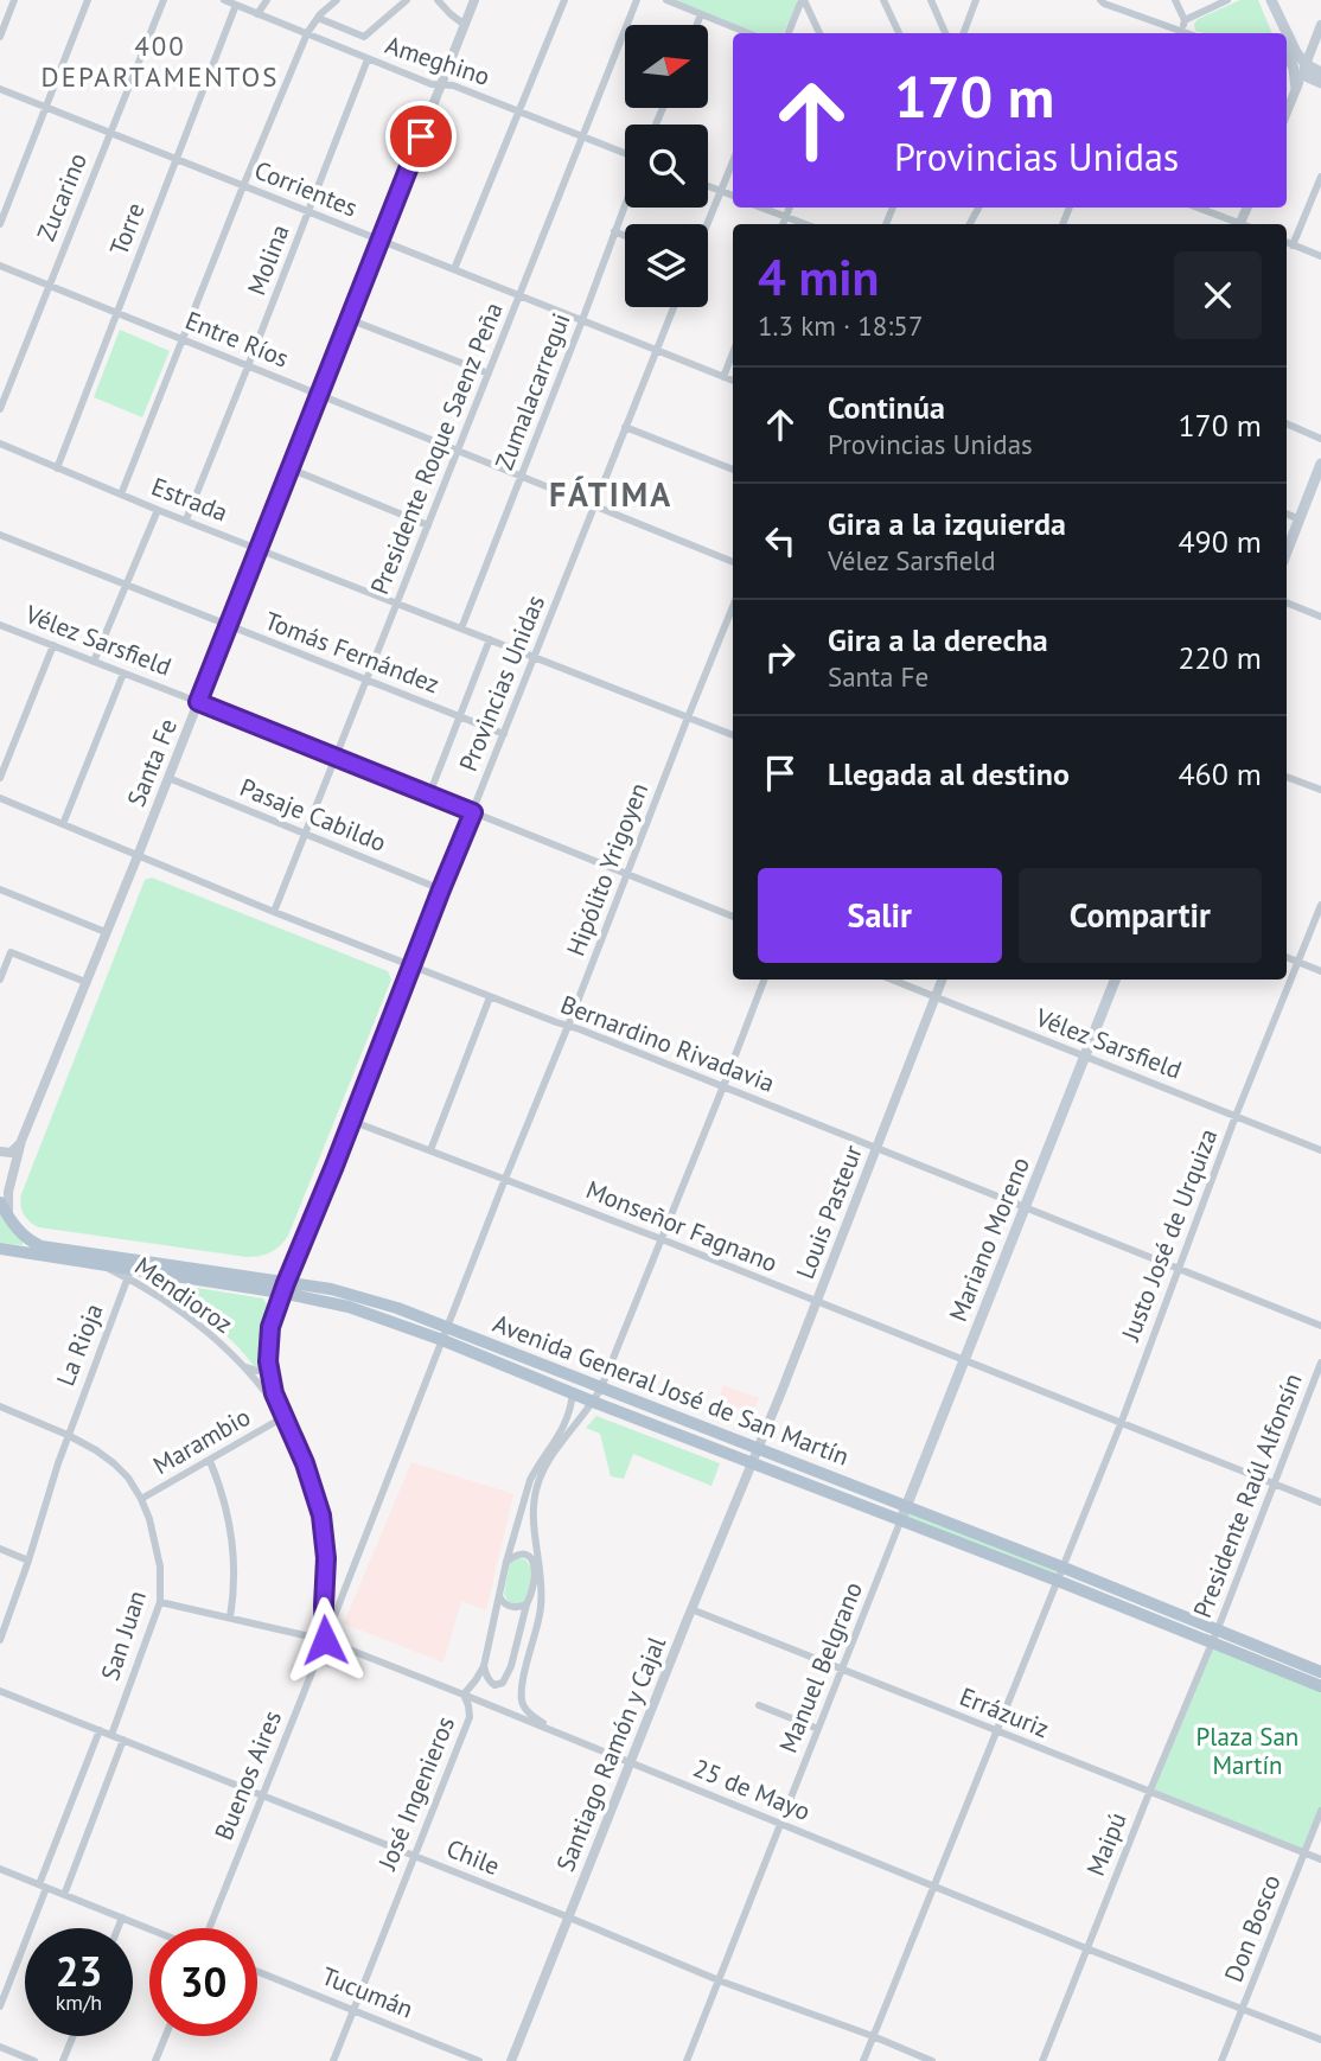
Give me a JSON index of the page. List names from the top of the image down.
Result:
{
  "streets": {
    "main road": ["Mariano Moreno", "Avenida General José de San Martín"],
    "street": [
      "Ameghino",
      "Corrientes",
      "Zucarino",
      "Torre",
      "Molina",
      "Entre Ríos",
      "Zumalacarregui",
      "Presidente Roque Saenz Peña",
      "Estrada",
      "Vélez Sarsfield",
      "Tomás Fernández",
      "Provincias Unidas",
      "Santa Fe",
      "Pasaje Cabildo",
      "Hipólito Yrigoyen",
      "Bernardino Rivadavia",
      "Louis Pasteur",
      "Monseñor Fagnano",
      "Justo José de Urquiza",
      "Mendioroz",
      "La Rioja",
      "Marambio",
      "Presidente Raúl Alfonsín",
      "San Juan",
      "Manuel Belgrano",
      "Errázuriz",
      "Santiago Ramón y Cajal",
      "Buenos Aires",
      "25 de Mayo",
      "José Ingenieros",
      "Maipú",
      "Chile",
      "Don Bosco",
      "Tucumán"
    ]
  },
  "crossings": [
    ["Ameghino", "Torre"],
    ["Ameghino", "Molina"],
    ["Ameghino", "Presidente Roque Saenz Peña"],
    ["Ameghino", "Santa Fe"],
    ["Corrientes", "Zucarino"],
    ["Corrientes", "Torre"],
    ["Corrientes", "Molina"],
    ["Corrientes", "Zumalacarregui"],
    ["Corrientes", "Presidente Roque Saenz Peña"],
    ["Corrientes", "Provincias Unidas"],
    ["Corrientes", "Santa Fe"],
    ["Zucarino", "Entre Ríos"],
    ["Torre", "Entre Ríos"],
    ["Torre", "Estrada"],
    ["Molina", "Entre Ríos"],
    ["Molina", "Estrada"],
    ["Entre Ríos", "Zumalacarregui"],
    ["Entre Ríos", "Presidente Roque Saenz Peña"],
    ["Entre Ríos", "Provincias Unidas"],
    ["Entre Ríos", "Santa Fe"],
    ["Zumalacarregui", "Estrada"],
    ["Presidente Roque Saenz Peña", "Estrada"],
    ["Presidente Roque Saenz Peña", "Vélez Sarsfield"],
    ["Presidente Roque Saenz Peña", "Tomás Fernández"],
    ["Presidente Roque Saenz Peña", "Pasaje Cabildo"],
    ["Presidente Roque Saenz Peña", "Bernardino Rivadavia"],
    ["Estrada", "Provincias Unidas"],
    ["Estrada", "Santa Fe"],
    ["Estrada", "Hipólito Yrigoyen"],
    ["Vélez Sarsfield", "Provincias Unidas"],
    ["Vélez Sarsfield", "Santa Fe"],
    ["Vélez Sarsfield", "Hipólito Yrigoyen"],
    ["Vélez Sarsfield", "Louis Pasteur"],
    ["Vélez Sarsfield", "Justo José de Urquiza"],
    ["Vélez Sarsfield", "Mariano Moreno"],
    ["Tomás Fernández", "Provincias Unidas"],
    ["Tomás Fernández", "Santa Fe"],
    ["Provincias Unidas", "Pasaje Cabildo"],
    ["Provincias Unidas", "Bernardino Rivadavia"],
    ["Provincias Unidas", "Monseñor Fagnano"],
    ["Provincias Unidas", "Mendioroz"],
    ["Provincias Unidas", "Avenida General José de San Martín"],
    ["Provincias Unidas", "Marambio"],
    ["Santa Fe", "Pasaje Cabildo"],
    ["Santa Fe", "Bernardino Rivadavia"],
    ["Santa Fe", "Avenida General José de San Martín"],
    ["Hipólito Yrigoyen", "Bernardino Rivadavia"],
    ["Hipólito Yrigoyen", "Monseñor Fagnano"],
    ["Hipólito Yrigoyen", "Avenida General José de San Martín"],
    ["Hipólito Yrigoyen", "Buenos Aires"],
    ["Bernardino Rivadavia", "Louis Pasteur"],
    ["Bernardino Rivadavia", "Justo José de Urquiza"],
    ["Bernardino Rivadavia", "Mariano Moreno"],
    ["Bernardino Rivadavia", "José Ingenieros"],
    ["Louis Pasteur", "Monseñor Fagnano"],
    ["Louis Pasteur", "Avenida General José de San Martín"],
    ["Louis Pasteur", "Santiago Ramón y Cajal"],
    ["Monseñor Fagnano", "Justo José de Urquiza"],
    ["Monseñor Fagnano", "Mariano Moreno"],
    ["Monseñor Fagnano", "Presidente Raúl Alfonsín"],
    ["Monseñor Fagnano", "José Ingenieros"],
    ["Justo José de Urquiza", "Avenida General José de San Martín"],
    ["Justo José de Urquiza", "Errázuriz"],
    ["Justo José de Urquiza", "25 de Mayo"],
    ["Justo José de Urquiza", "Chile"],
    ["Mariano Moreno", "Avenida General José de San Martín"],
    ["Mariano Moreno", "Manuel Belgrano"],
    ["Mendioroz", "La Rioja"],
    ["Mendioroz", "Avenida General José de San Martín"],
    ["Mendioroz", "Marambio"],
    ["Mendioroz", "Buenos Aires"],
    ["Mendioroz", "25 de Mayo"],
    ["La Rioja", "Avenida General José de San Martín"],
    ["La Rioja", "San Juan"],
    ["Avenida General José de San Martín", "Presidente Raúl Alfonsín"],
    ["Avenida General José de San Martín", "Manuel Belgrano"],
    ["Avenida General José de San Martín", "Santiago Ramón y Cajal"],
    ["Avenida General José de San Martín", "Buenos Aires"],
    ["Avenida General José de San Martín", "José Ingenieros"],
    ["Avenida General José de San Martín", "Maipú"],
    ["Marambio", "San Juan"],
    ["Presidente Raúl Alfonsín", "Maipú"],
    ["San Juan", "25 de Mayo"],
    ["San Juan", "Chile"],
    ["Manuel Belgrano", "Errázuriz"],
    ["Manuel Belgrano", "25 de Mayo"],
    ["Manuel Belgrano", "Chile"],
    ["Errázuriz", "Santiago Ramón y Cajal"],
    ["Errázuriz", "Maipú"],
    ["Errázuriz", "Don Bosco"],
    ["Santiago Ramón y Cajal", "25 de Mayo"],
    ["Santiago Ramón y Cajal", "Chile"],
    ["Buenos Aires", "25 de Mayo"],
    ["Buenos Aires", "Chile"],
    ["25 de Mayo", "José Ingenieros"],
    ["25 de Mayo", "Maipú"],
    ["25 de Mayo", "Don Bosco"],
    ["José Ingenieros", "Chile"],
    ["José Ingenieros", "Tucumán"]
  ],
  "districts": ["400 DEPARTAMENTOS", "FÁTIMA"],
  "parks": ["Plaza San Martín"],
  "north": "right",
  "page": {
    "turn": ["170 m", "Provincias Unidas"],
    "heading": ["4 min", "1.3 km · 18:57"],
    "list": [
      {
        "name": "Continúa",
        "note": "Provincias Unidas",
        "value": "170 m"
      },
      {
        "name": "Gira a la izquierda",
        "note": "Vélez Sarsfield",
        "value": "490 m"
      },
      {
        "name": "Gira a la derecha",
        "note": "Santa Fe",
        "value": "220 m"
      },
      {
        "name": "Llegada al destino",
        "value": "460 m"
      }
    ],
    "buttons": ["Salir", "Compartir"],
    "speed": "23 km/h",
    "limit": "30"
  }
}
